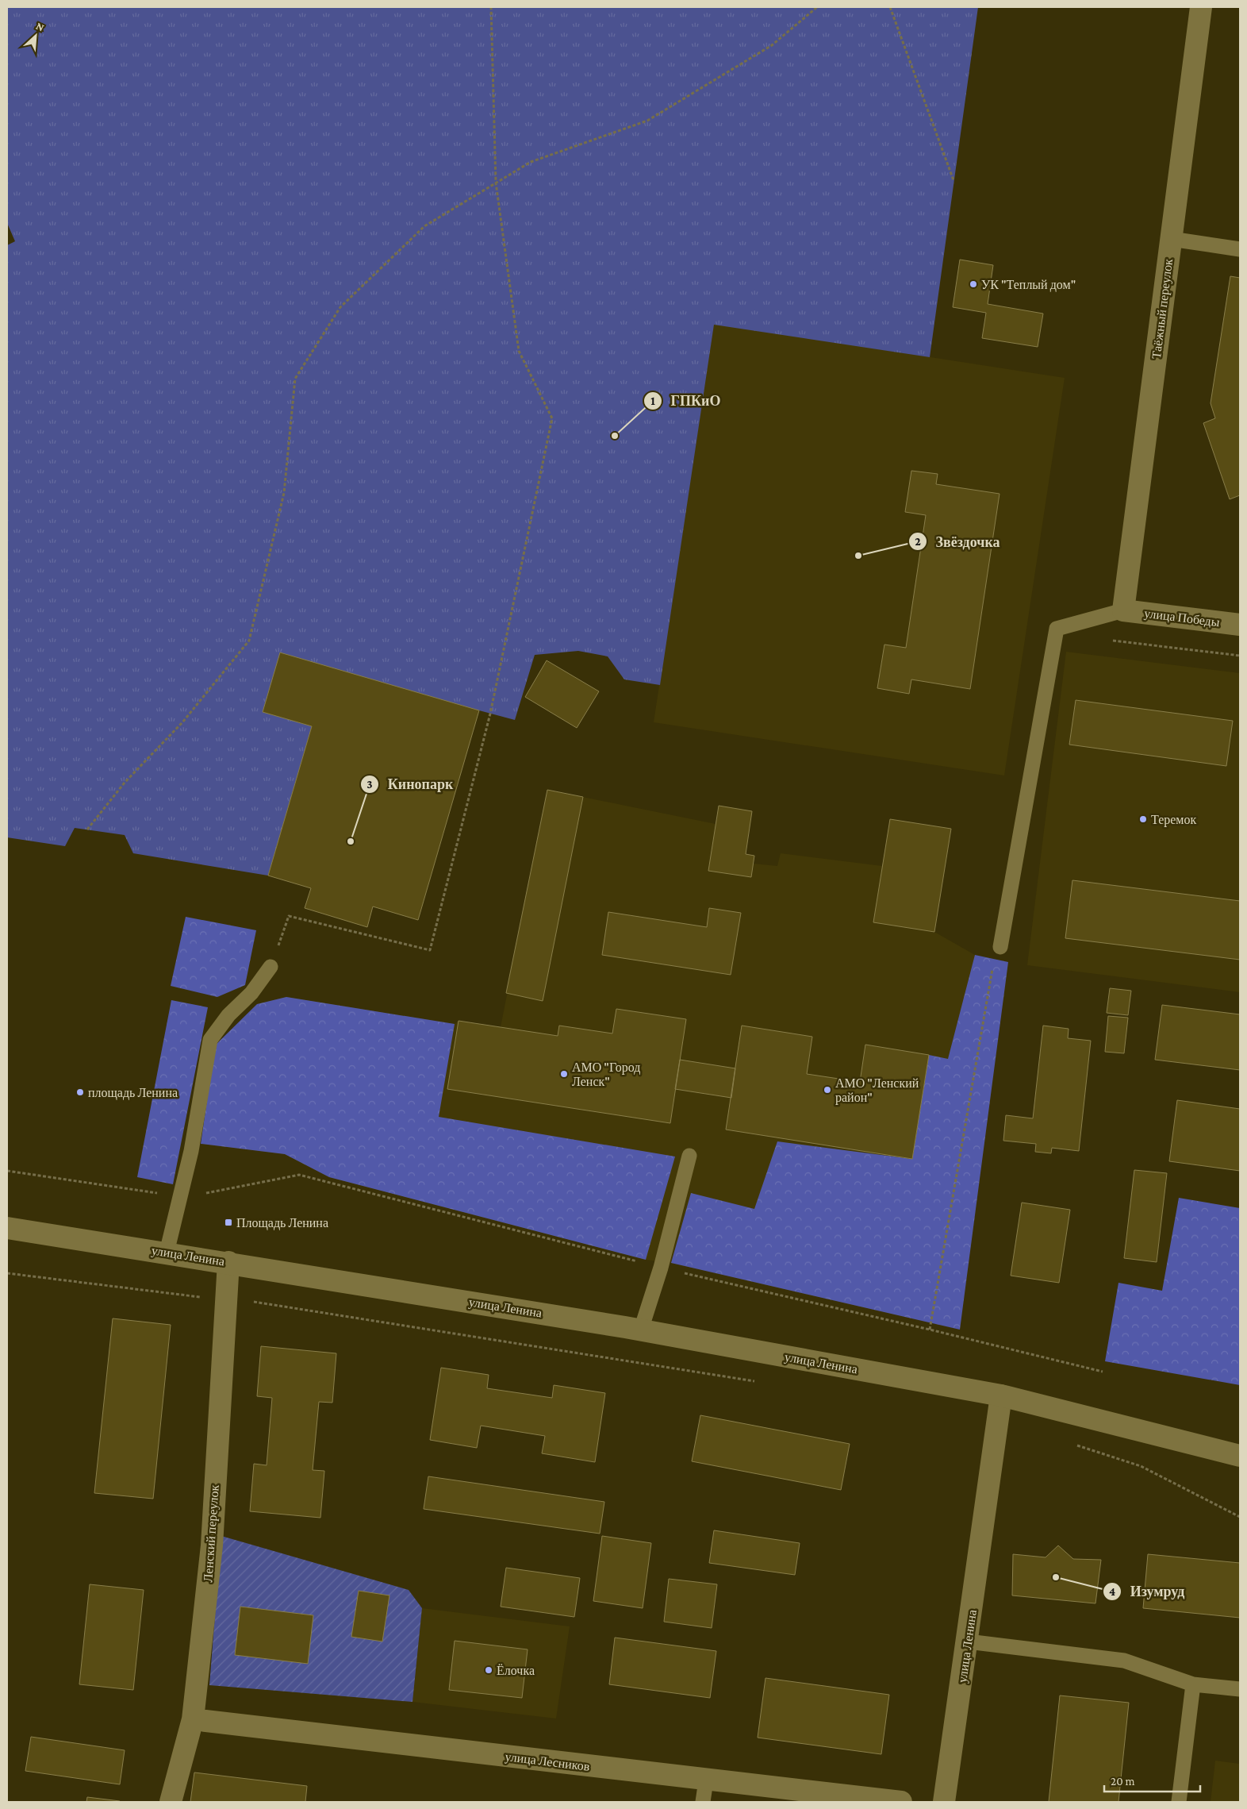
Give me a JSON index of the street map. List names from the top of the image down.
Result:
{
  "streets": {
    "street": [
      "Таёжный переулок",
      "улица Победы",
      "улица Ленина",
      "Ленский переулок",
      "улица Лесников"
    ]
  },
  "crossings": [
    ["Таёжный переулок", "улица Победы"],
    ["улица Ленина", "Ленский переулок"],
    ["Ленский переулок", "улица Лесников"]
  ],
  "places": {
    "other": [
      "УК \"Теплый дом\"",
      "ГПКиО",
      "Звёздочка",
      "Теремок",
      "Кинопарк",
      "АМО \"Город Ленск\"",
      "АМО \"Ленский район\"",
      "площадь Ленина",
      "Изумруд",
      "Ёлочка"
    ],
    "transit": ["Площадь Ленина"]
  },
  "scale_bar": "20 m",
  "north": "top right"
}
